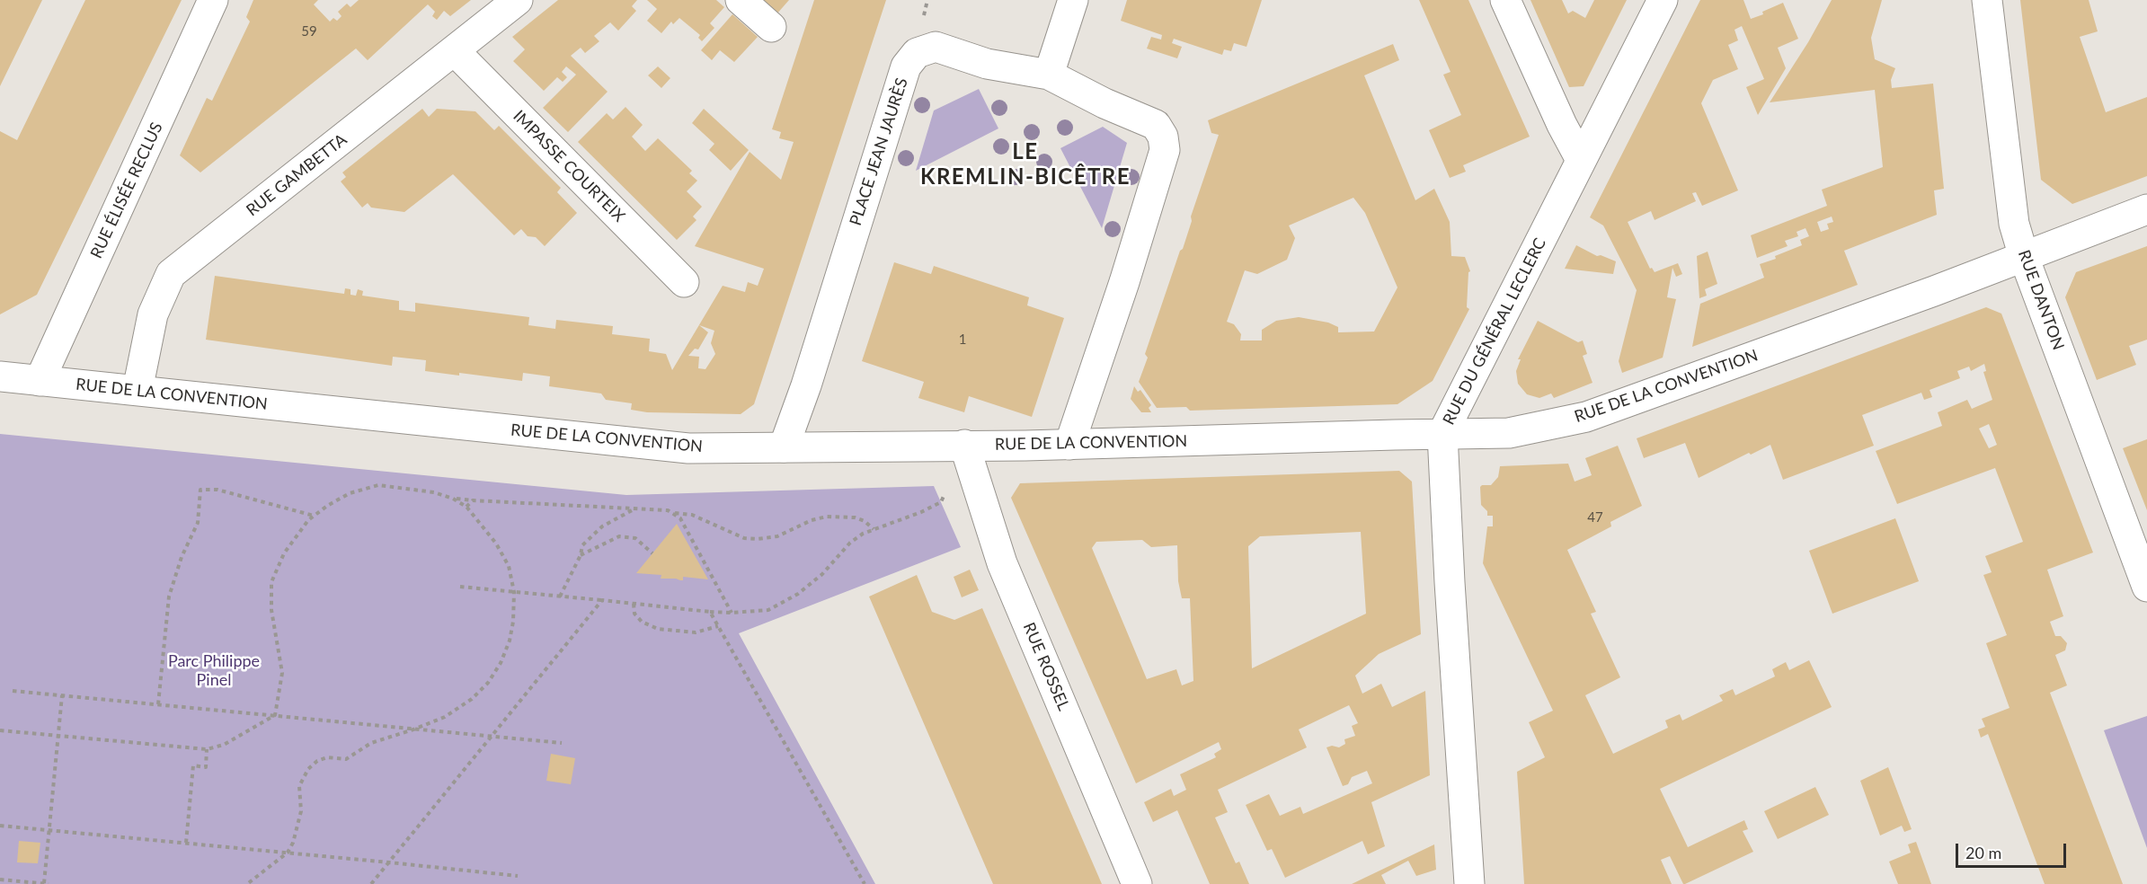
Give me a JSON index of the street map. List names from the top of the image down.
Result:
{
  "streets": {
    "street": [
      "PLACE JEAN JAURÈS",
      "IMPASSE COURTEIX",
      "RUE GAMBETTA",
      "RUE ÉLISÉE RECLUS",
      "RUE DANTON",
      "RUE DU GÉNÉRAL LECLERC",
      "RUE DE LA CONVENTION",
      "RUE ROSSEL"
    ]
  },
  "crossings": [
    ["PLACE JEAN JAURÈS", "RUE DE LA CONVENTION"],
    ["IMPASSE COURTEIX", "RUE GAMBETTA"],
    ["RUE GAMBETTA", "RUE DE LA CONVENTION"],
    ["RUE ÉLISÉE RECLUS", "RUE DE LA CONVENTION"],
    ["RUE DANTON", "RUE DE LA CONVENTION"],
    ["RUE DU GÉNÉRAL LECLERC", "RUE DE LA CONVENTION"],
    ["RUE DE LA CONVENTION", "RUE ROSSEL"]
  ],
  "districts": ["LE KREMLIN-BICÊTRE"],
  "parks": ["Parc Philippe Pinel"],
  "house_numbers": ["59", "1", "47"],
  "scale_bar": "20 m"
}
